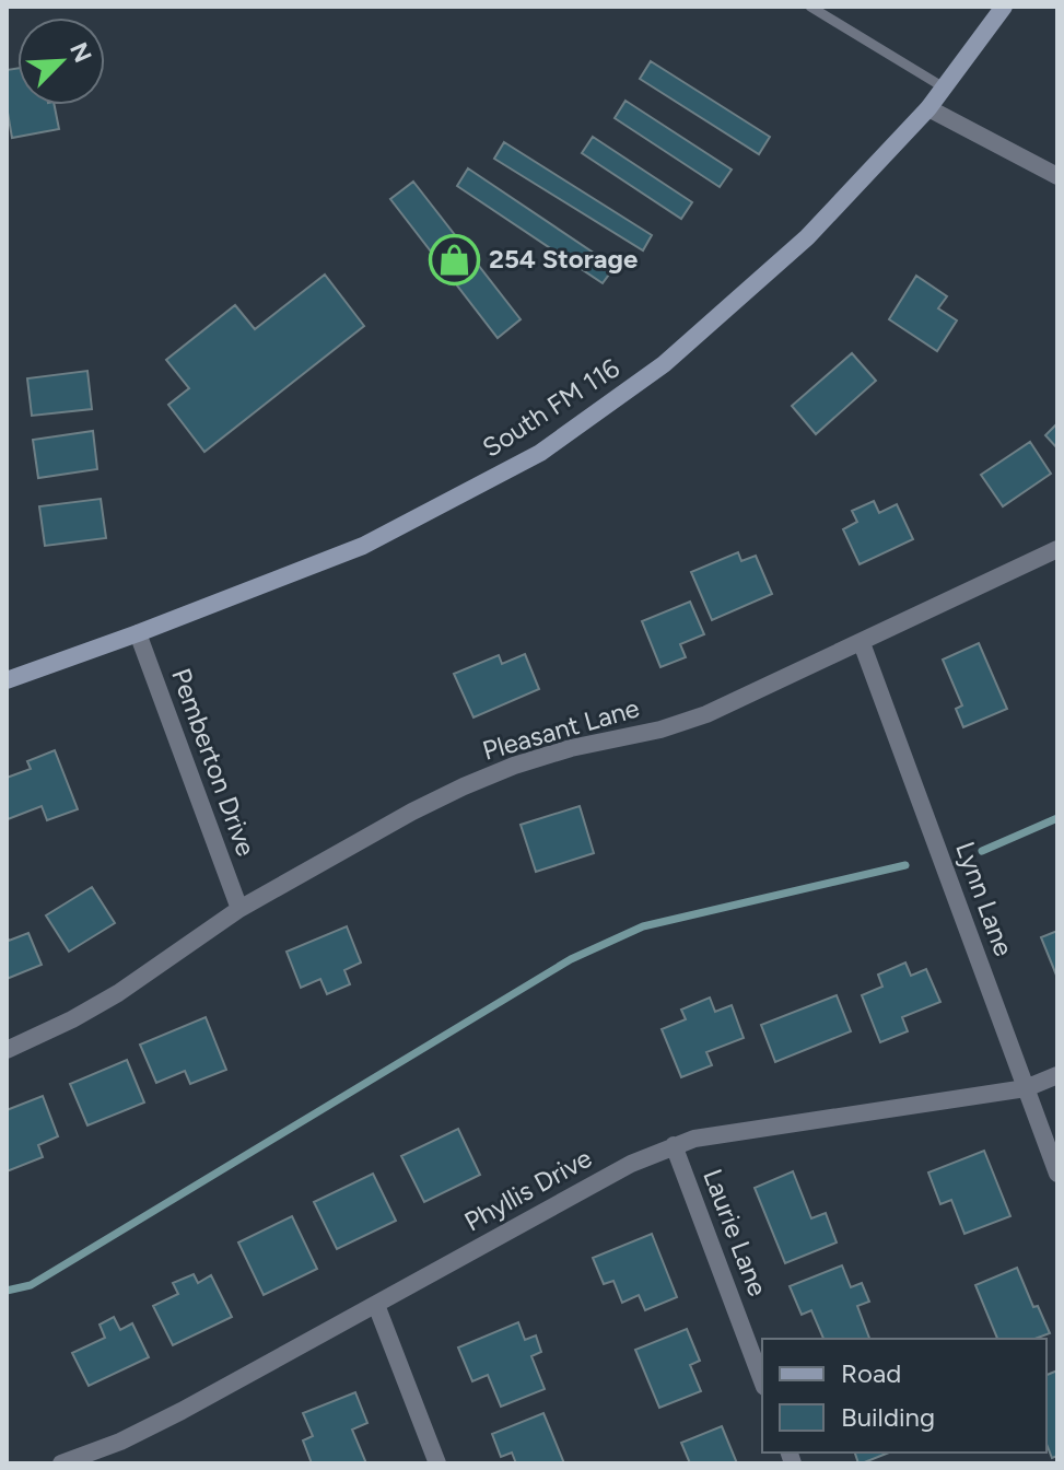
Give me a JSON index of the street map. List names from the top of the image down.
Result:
{
  "streets": {
    "main road": ["South FM 116"],
    "street": [
      "Pleasant Lane",
      "Pemberton Drive",
      "Lynn Lane",
      "Phyllis Drive",
      "Laurie Lane"
    ]
  },
  "crossings": [
    ["South FM 116", "Pemberton Drive"],
    ["Pleasant Lane", "Pemberton Drive"],
    ["Pleasant Lane", "Lynn Lane"],
    ["Lynn Lane", "Phyllis Drive"],
    ["Phyllis Drive", "Laurie Lane"]
  ],
  "places": {
    "shop": ["254 Storage"]
  },
  "legend": ["Road", "Building"],
  "north": "top right"
}
